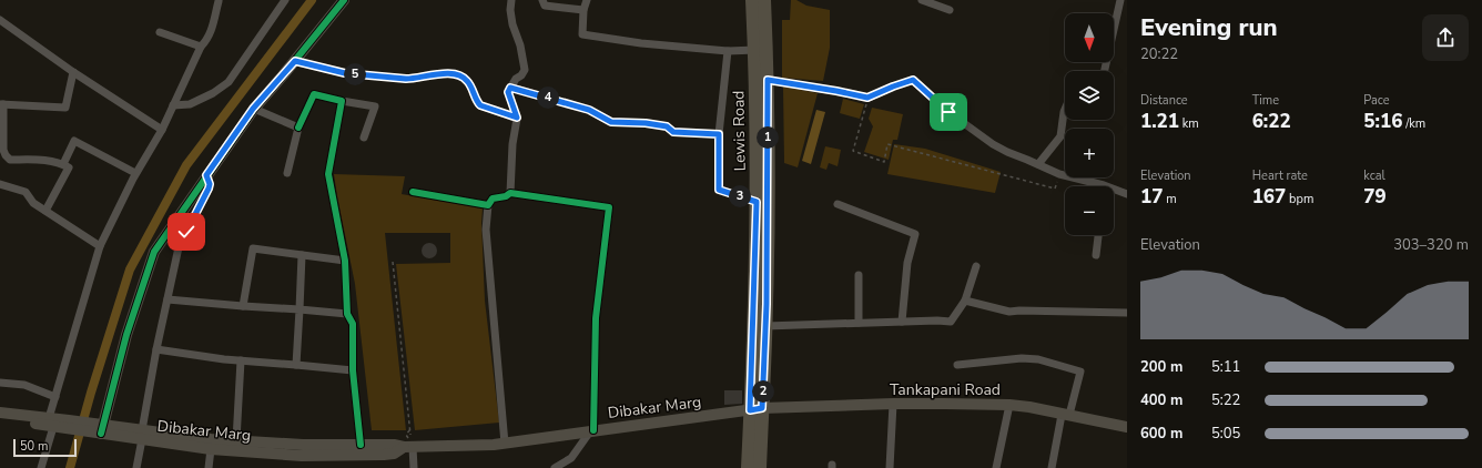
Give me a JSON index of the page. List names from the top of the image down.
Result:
{
  "streets": {
    "main road": ["Lewis Road", "Tankapani Road", "Dibakar Marg"]
  },
  "crossings": [
    ["Tankapani Road", "Dibakar Marg"]
  ],
  "scale_bar": "50 m",
  "north": "bottom",
  "page": {
    "heading": ["Evening run", "20:22"],
    "map_buttons": ["+", "−"],
    "pins": [
      "5",
      "4",
      "1",
      "3",
      "2"
    ],
    "stats": [
      ["Distance", "1.21 km"],
      ["Time", "6:22"],
      ["Pace", "5:16 /km"],
      ["Elevation", "17 m"],
      ["Heart rate", "167 bpm"],
      ["kcal", "79"]
    ],
    "chart": ["Elevation", "303–320 m"],
    "list": [
      {
        "name": "200 m",
        "note": "5:11"
      },
      {
        "name": "400 m",
        "note": "5:22"
      },
      {
        "name": "600 m",
        "note": "5:05"
      }
    ],
    "scale": "50 m"
  }
}
